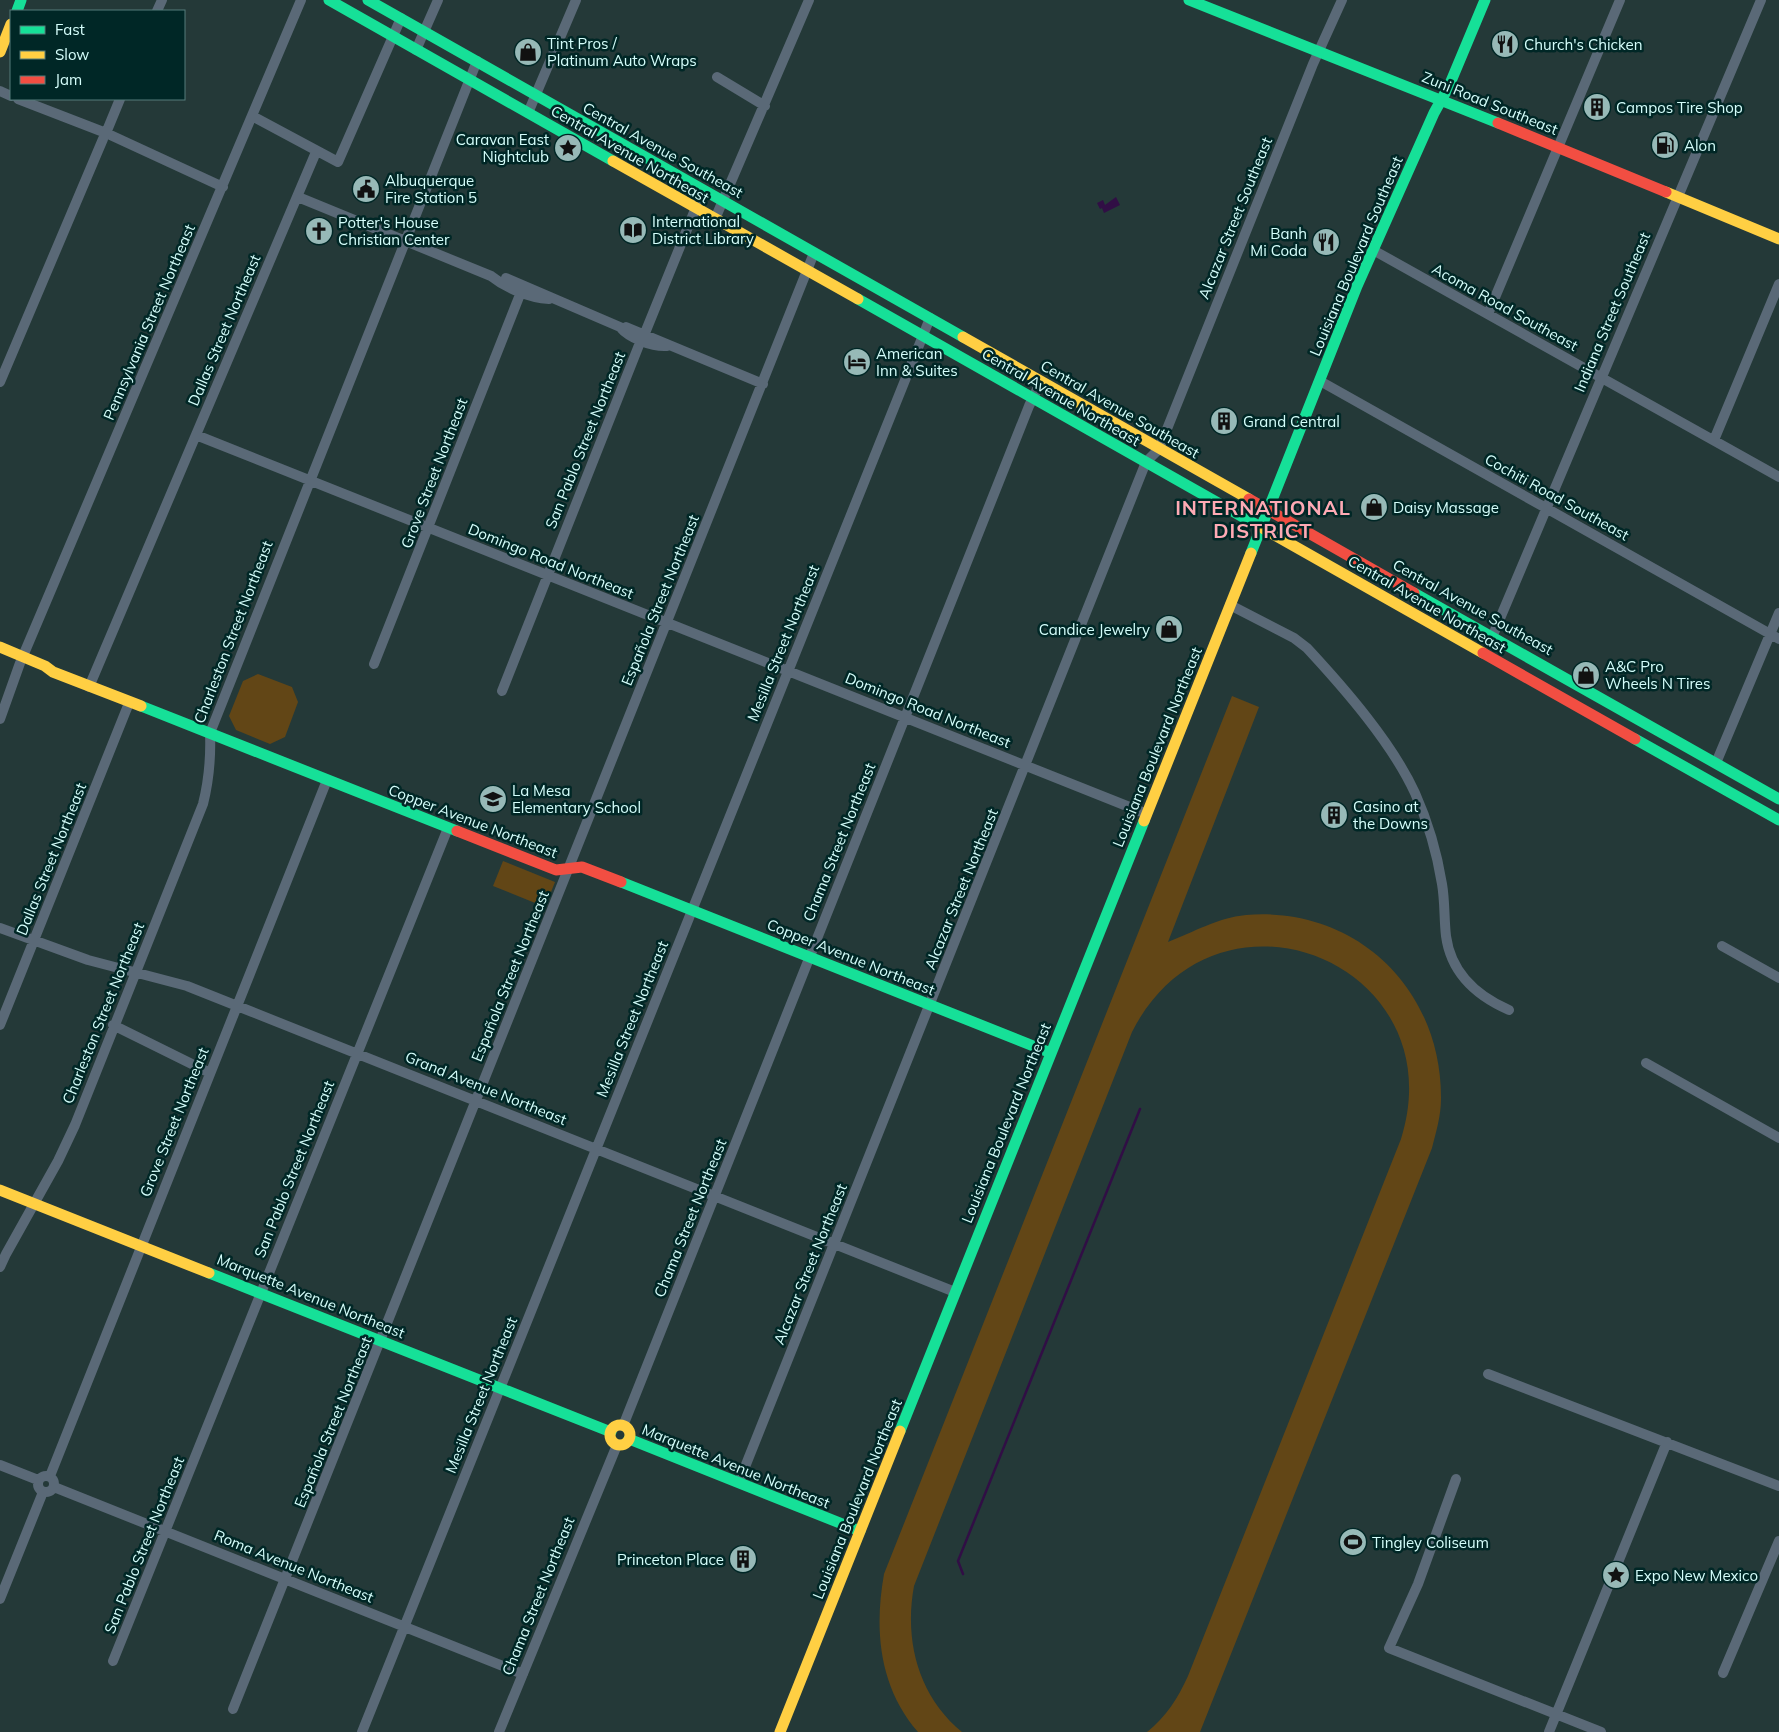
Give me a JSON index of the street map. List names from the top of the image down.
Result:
{
  "streets": {
    "main road": [
      "Zuni Road Southeast",
      "Central Avenue Southeast",
      "Central Avenue Northeast",
      "Louisiana Boulevard Southeast",
      "Louisiana Boulevard Northeast",
      "Copper Avenue Northeast",
      "Marquette Avenue Northeast"
    ],
    "street": [
      "Alcazar Street Southeast",
      "Acoma Road Southeast",
      "Indiana Street Southeast",
      "Pennsylvania Street Northeast",
      "Dallas Street Northeast",
      "San Pablo Street Northeast",
      "Grove Street Northeast",
      "Cochiti Road Southeast",
      "Domingo Road Northeast",
      "Española Street Northeast",
      "Charleston Street Northeast",
      "Mesilla Street Northeast",
      "Chama Street Northeast",
      "Alcazar Street Northeast",
      "Grand Avenue Northeast",
      "Roma Avenue Northeast"
    ]
  },
  "crossings": [
    ["Zuni Road Southeast", "Alcazar Street Southeast"],
    ["Zuni Road Southeast", "Louisiana Boulevard Southeast"],
    ["Zuni Road Southeast", "Indiana Street Southeast"],
    ["Central Avenue Southeast", "Alcazar Street Southeast"],
    ["Central Avenue Southeast", "Louisiana Boulevard Southeast"],
    ["Central Avenue Southeast", "Indiana Street Southeast"],
    ["Central Avenue Southeast", "San Pablo Street Northeast"],
    ["Central Avenue Southeast", "Española Street Northeast"],
    ["Central Avenue Southeast", "Charleston Street Northeast"],
    ["Central Avenue Southeast", "Mesilla Street Northeast"],
    ["Central Avenue Southeast", "Chama Street Northeast"],
    ["Central Avenue Southeast", "Alcazar Street Northeast"],
    ["Central Avenue Northeast", "Louisiana Boulevard Southeast"],
    ["Central Avenue Northeast", "San Pablo Street Northeast"],
    ["Central Avenue Northeast", "Española Street Northeast"],
    ["Central Avenue Northeast", "Charleston Street Northeast"],
    ["Central Avenue Northeast", "Mesilla Street Northeast"],
    ["Central Avenue Northeast", "Louisiana Boulevard Northeast"],
    ["Central Avenue Northeast", "Chama Street Northeast"],
    ["Central Avenue Northeast", "Alcazar Street Northeast"],
    ["Alcazar Street Southeast", "Alcazar Street Northeast"],
    ["Louisiana Boulevard Southeast", "Acoma Road Southeast"],
    ["Louisiana Boulevard Southeast", "Cochiti Road Southeast"],
    ["Louisiana Boulevard Southeast", "Louisiana Boulevard Northeast"],
    ["Acoma Road Southeast", "Indiana Street Southeast"],
    ["Indiana Street Southeast", "Cochiti Road Southeast"],
    ["Pennsylvania Street Northeast", "Copper Avenue Northeast"],
    ["Dallas Street Northeast", "Domingo Road Northeast"],
    ["Dallas Street Northeast", "Copper Avenue Northeast"],
    ["Dallas Street Northeast", "Grand Avenue Northeast"],
    ["San Pablo Street Northeast", "Domingo Road Northeast"],
    ["San Pablo Street Northeast", "Copper Avenue Northeast"],
    ["San Pablo Street Northeast", "Grand Avenue Northeast"],
    ["San Pablo Street Northeast", "Marquette Avenue Northeast"],
    ["San Pablo Street Northeast", "Roma Avenue Northeast"],
    ["Grove Street Northeast", "Domingo Road Northeast"],
    ["Grove Street Northeast", "Copper Avenue Northeast"],
    ["Grove Street Northeast", "Grand Avenue Northeast"],
    ["Grove Street Northeast", "Marquette Avenue Northeast"],
    ["Grove Street Northeast", "Roma Avenue Northeast"],
    ["Domingo Road Northeast", "Española Street Northeast"],
    ["Domingo Road Northeast", "Charleston Street Northeast"],
    ["Domingo Road Northeast", "Mesilla Street Northeast"],
    ["Domingo Road Northeast", "Louisiana Boulevard Northeast"],
    ["Domingo Road Northeast", "Chama Street Northeast"],
    ["Domingo Road Northeast", "Alcazar Street Northeast"],
    ["Española Street Northeast", "Copper Avenue Northeast"],
    ["Española Street Northeast", "Grand Avenue Northeast"],
    ["Española Street Northeast", "Marquette Avenue Northeast"],
    ["Española Street Northeast", "Roma Avenue Northeast"],
    ["Charleston Street Northeast", "Copper Avenue Northeast"],
    ["Charleston Street Northeast", "Grand Avenue Northeast"],
    ["Charleston Street Northeast", "Marquette Avenue Northeast"],
    ["Mesilla Street Northeast", "Copper Avenue Northeast"],
    ["Mesilla Street Northeast", "Grand Avenue Northeast"],
    ["Mesilla Street Northeast", "Marquette Avenue Northeast"],
    ["Mesilla Street Northeast", "Roma Avenue Northeast"],
    ["Louisiana Boulevard Northeast", "Copper Avenue Northeast"],
    ["Louisiana Boulevard Northeast", "Grand Avenue Northeast"],
    ["Louisiana Boulevard Northeast", "Marquette Avenue Northeast"],
    ["Copper Avenue Northeast", "Chama Street Northeast"],
    ["Copper Avenue Northeast", "Alcazar Street Northeast"],
    ["Chama Street Northeast", "Grand Avenue Northeast"],
    ["Chama Street Northeast", "Marquette Avenue Northeast"],
    ["Chama Street Northeast", "Roma Avenue Northeast"],
    ["Alcazar Street Northeast", "Grand Avenue Northeast"],
    ["Alcazar Street Northeast", "Marquette Avenue Northeast"]
  ],
  "districts": ["INTERNATIONAL DISTRICT"],
  "places": {
    "restaurant": ["Church's Chicken", "Banh Mi Coda"],
    "shop": [
      "Tint Pros / Platinum Auto Wraps",
      "Daisy Massage",
      "Candice Jewelry",
      "A&C Pro Wheels N Tires"
    ],
    "building": [
      "Campos Tire Shop",
      "Grand Central",
      "Casino at the Downs",
      "Princeton Place"
    ],
    "fuel station": ["Alon"],
    "place": ["Caravan East Nightclub", "Expo New Mexico"],
    "public building": ["Albuquerque Fire Station 5"],
    "library": ["International District Library"],
    "church": ["Potter's House Christian Center"],
    "hotel": ["American Inn & Suites"],
    "school or university": ["La Mesa Elementary School"],
    "sports": ["Tingley Coliseum"]
  },
  "legend": ["Fast", "Slow", "Jam"]
}
